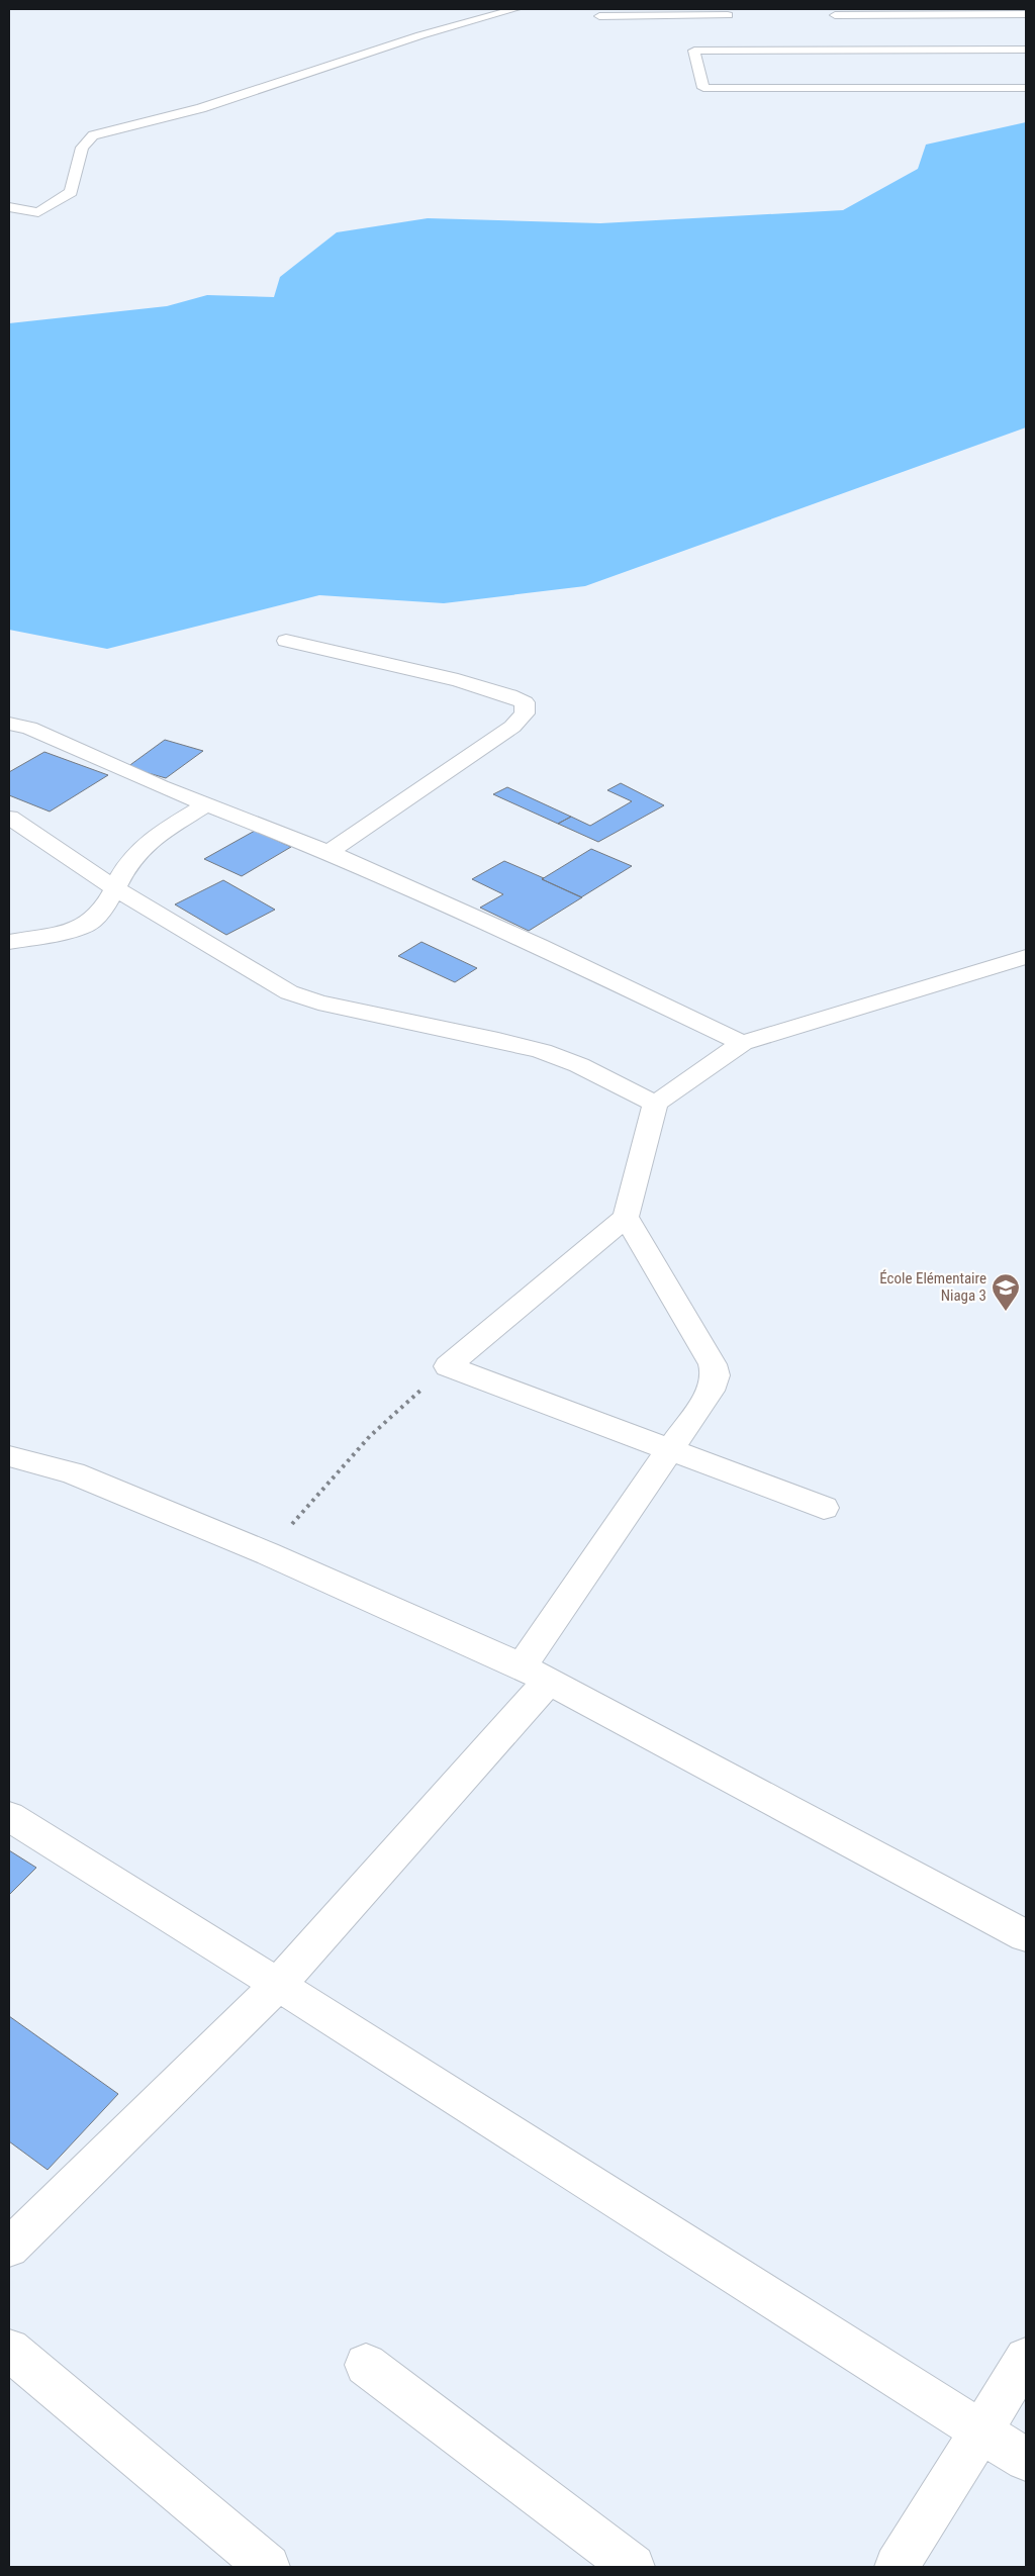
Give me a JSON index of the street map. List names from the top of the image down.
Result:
{
  "places": {
    "school or university": ["École Elémentaire Niaga 3"]
  }
}
